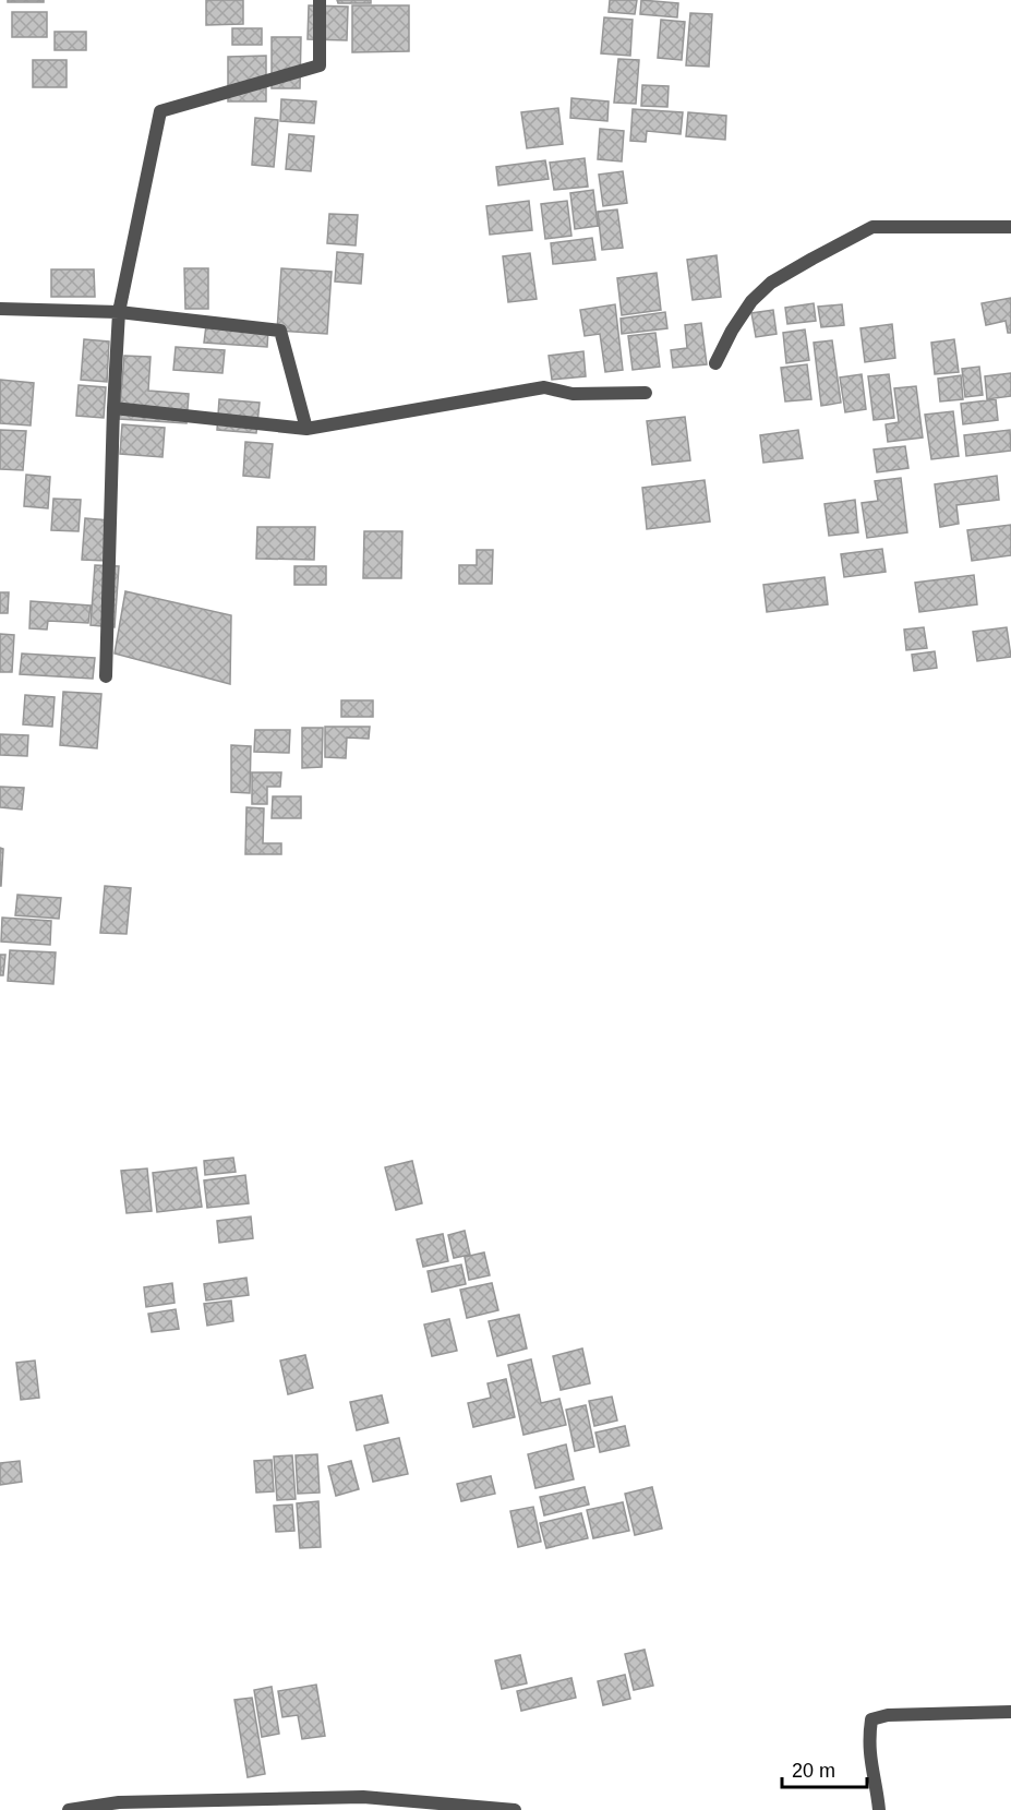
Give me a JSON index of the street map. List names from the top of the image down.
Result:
{
  "scale_bar": "20 m"
}
